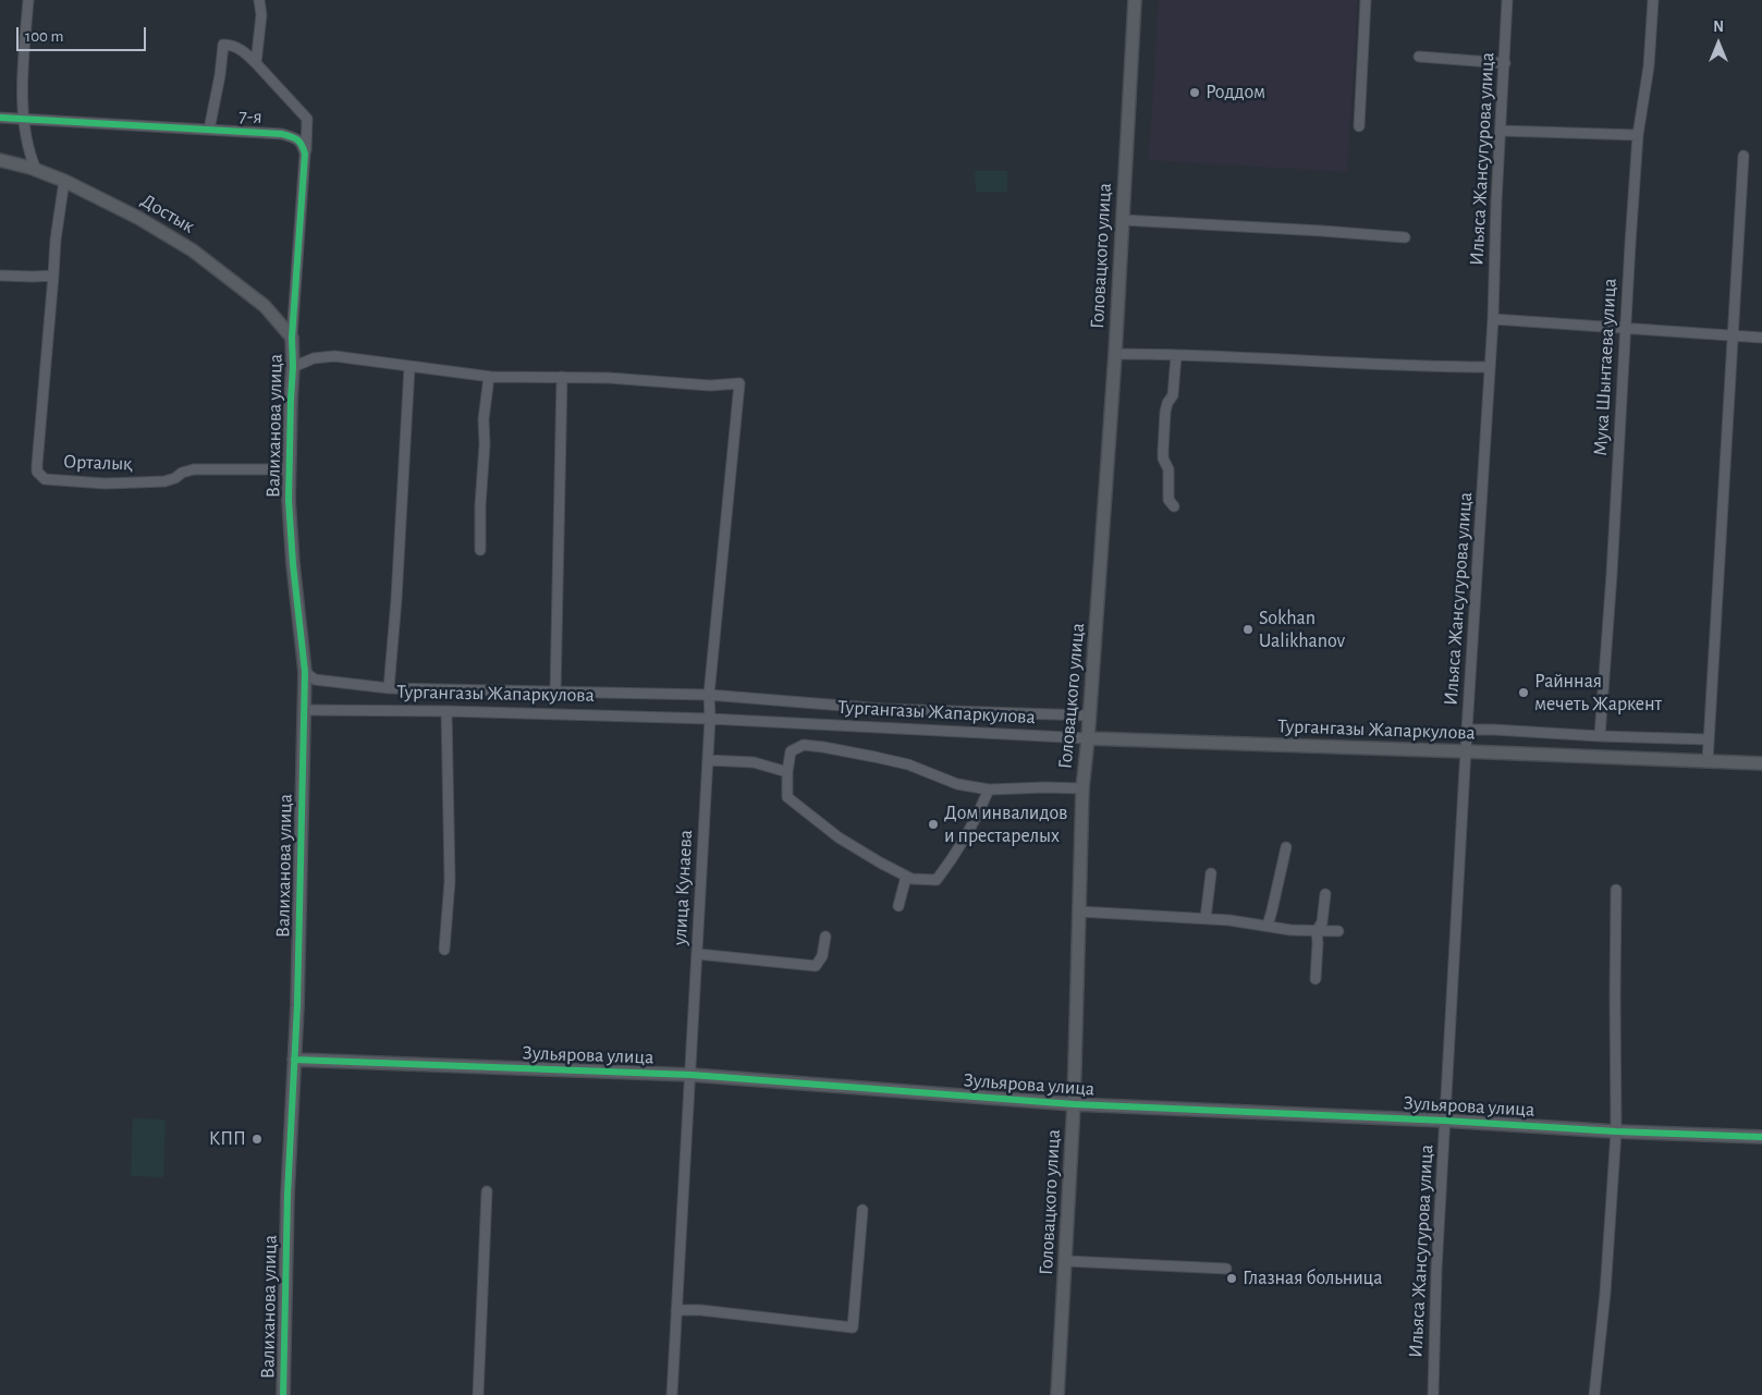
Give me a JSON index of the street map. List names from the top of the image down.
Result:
{
  "streets": {
    "street": [
      "7-я",
      "Ильяса Жансугурова улица",
      "Достык",
      "Головацкого улица",
      "Мука Шынтаева улица",
      "Валиханова улица",
      "Орталық",
      "Тургангазы Жапаркулова",
      "улица Кунаева",
      "Зульярова улица"
    ]
  },
  "crossings": [
    ["Ильяса Жансугурова улица", "Тургангазы Жапаркулова"],
    ["Ильяса Жансугурова улица", "Зульярова улица"],
    ["Достык", "Валиханова улица"],
    ["Головацкого улица", "Тургангазы Жапаркулова"],
    ["Головацкого улица", "Зульярова улица"],
    ["Валиханова улица", "Орталық"],
    ["Валиханова улица", "Тургангазы Жапаркулова"],
    ["Валиханова улица", "Зульярова улица"],
    ["Тургангазы Жапаркулова", "улица Кунаева"],
    ["улица Кунаева", "Зульярова улица"]
  ],
  "places": [
    "Роддом",
    "Sokhan Ualikhanov",
    "Райнная мечеть Жаркент",
    "Дом инвалидов и престарелых",
    "КПП",
    "Глазная больница"
  ],
  "scale_bar": "100 m",
  "north": "top"
}
